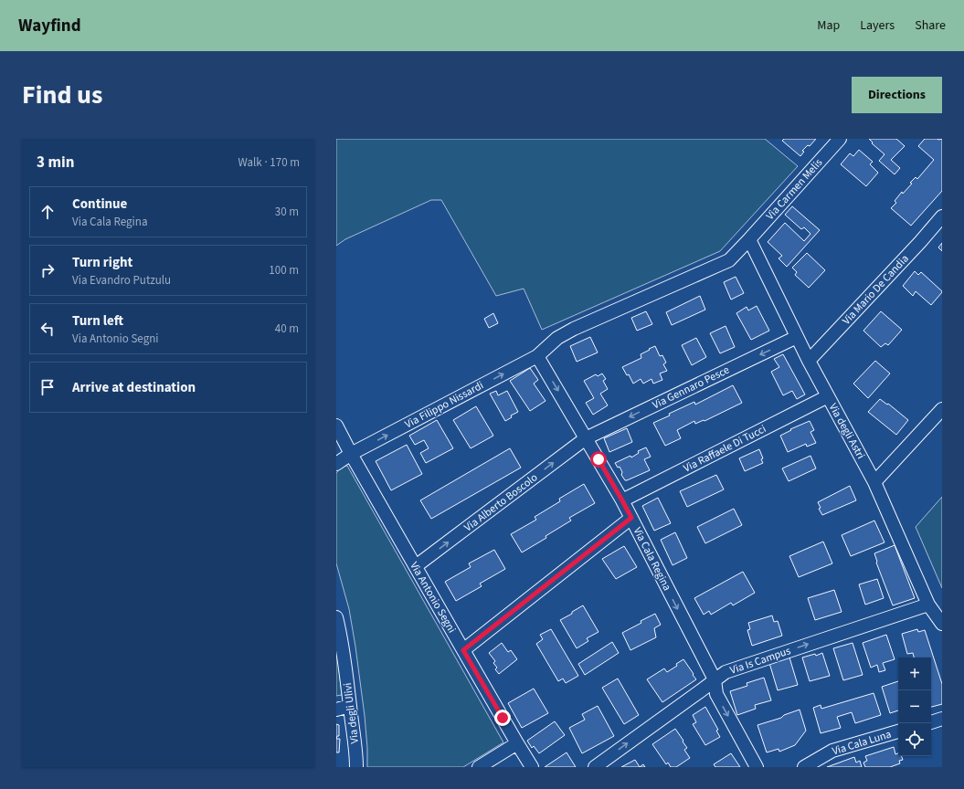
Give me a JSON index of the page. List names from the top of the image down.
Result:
{
  "streets": {
    "street": [
      "Via Carmen Melis",
      "Via Mario De Candia",
      "Via Gennaro Pesce",
      "Via Filippo Nissardi",
      "Via degli Astri",
      "Via Raffaele Di Tucci",
      "Via Alberto Boscolo",
      "Via Cala Regina",
      "Via Antonio Segni",
      "Via Is Campus",
      "Via degli Ulivi",
      "Via Cala Luna"
    ]
  },
  "crossings": [
    ["Via Carmen Melis", "Via Filippo Nissardi"],
    ["Via Carmen Melis", "Via degli Astri"],
    ["Via Carmen Melis", "Via Cala Regina"],
    ["Via Mario De Candia", "Via degli Astri"],
    ["Via Gennaro Pesce", "Via degli Astri"],
    ["Via Gennaro Pesce", "Via Alberto Boscolo"],
    ["Via Gennaro Pesce", "Via Cala Regina"],
    ["Via Filippo Nissardi", "Via Cala Regina"],
    ["Via Filippo Nissardi", "Via Antonio Segni"],
    ["Via degli Astri", "Via Raffaele Di Tucci"],
    ["Via degli Astri", "Via Is Campus"],
    ["Via Raffaele Di Tucci", "Via Cala Regina"],
    ["Via Alberto Boscolo", "Via Cala Regina"],
    ["Via Alberto Boscolo", "Via Antonio Segni"],
    ["Via Cala Regina", "Via Is Campus"]
  ],
  "one_way": [
    "Via Gennaro Pesce",
    "Via Filippo Nissardi",
    "Via Cala Regina",
    "Via Is Campus"
  ],
  "page": {
    "header": "Wayfind",
    "nav": ["Map", "Layers", "Share"],
    "title": "Find us",
    "buttons": "Directions",
    "heading": ["3 min", "Walk · 170 m"],
    "list": [
      ["Continue", "Via Cala Regina", "30 m"],
      ["Turn right", "Via Evandro Putzulu", "100 m"],
      ["Turn left", "Via Antonio Segni", "40 m"],
      "Arrive at destination"
    ],
    "map_buttons": ["+", "−"]
  }
}
